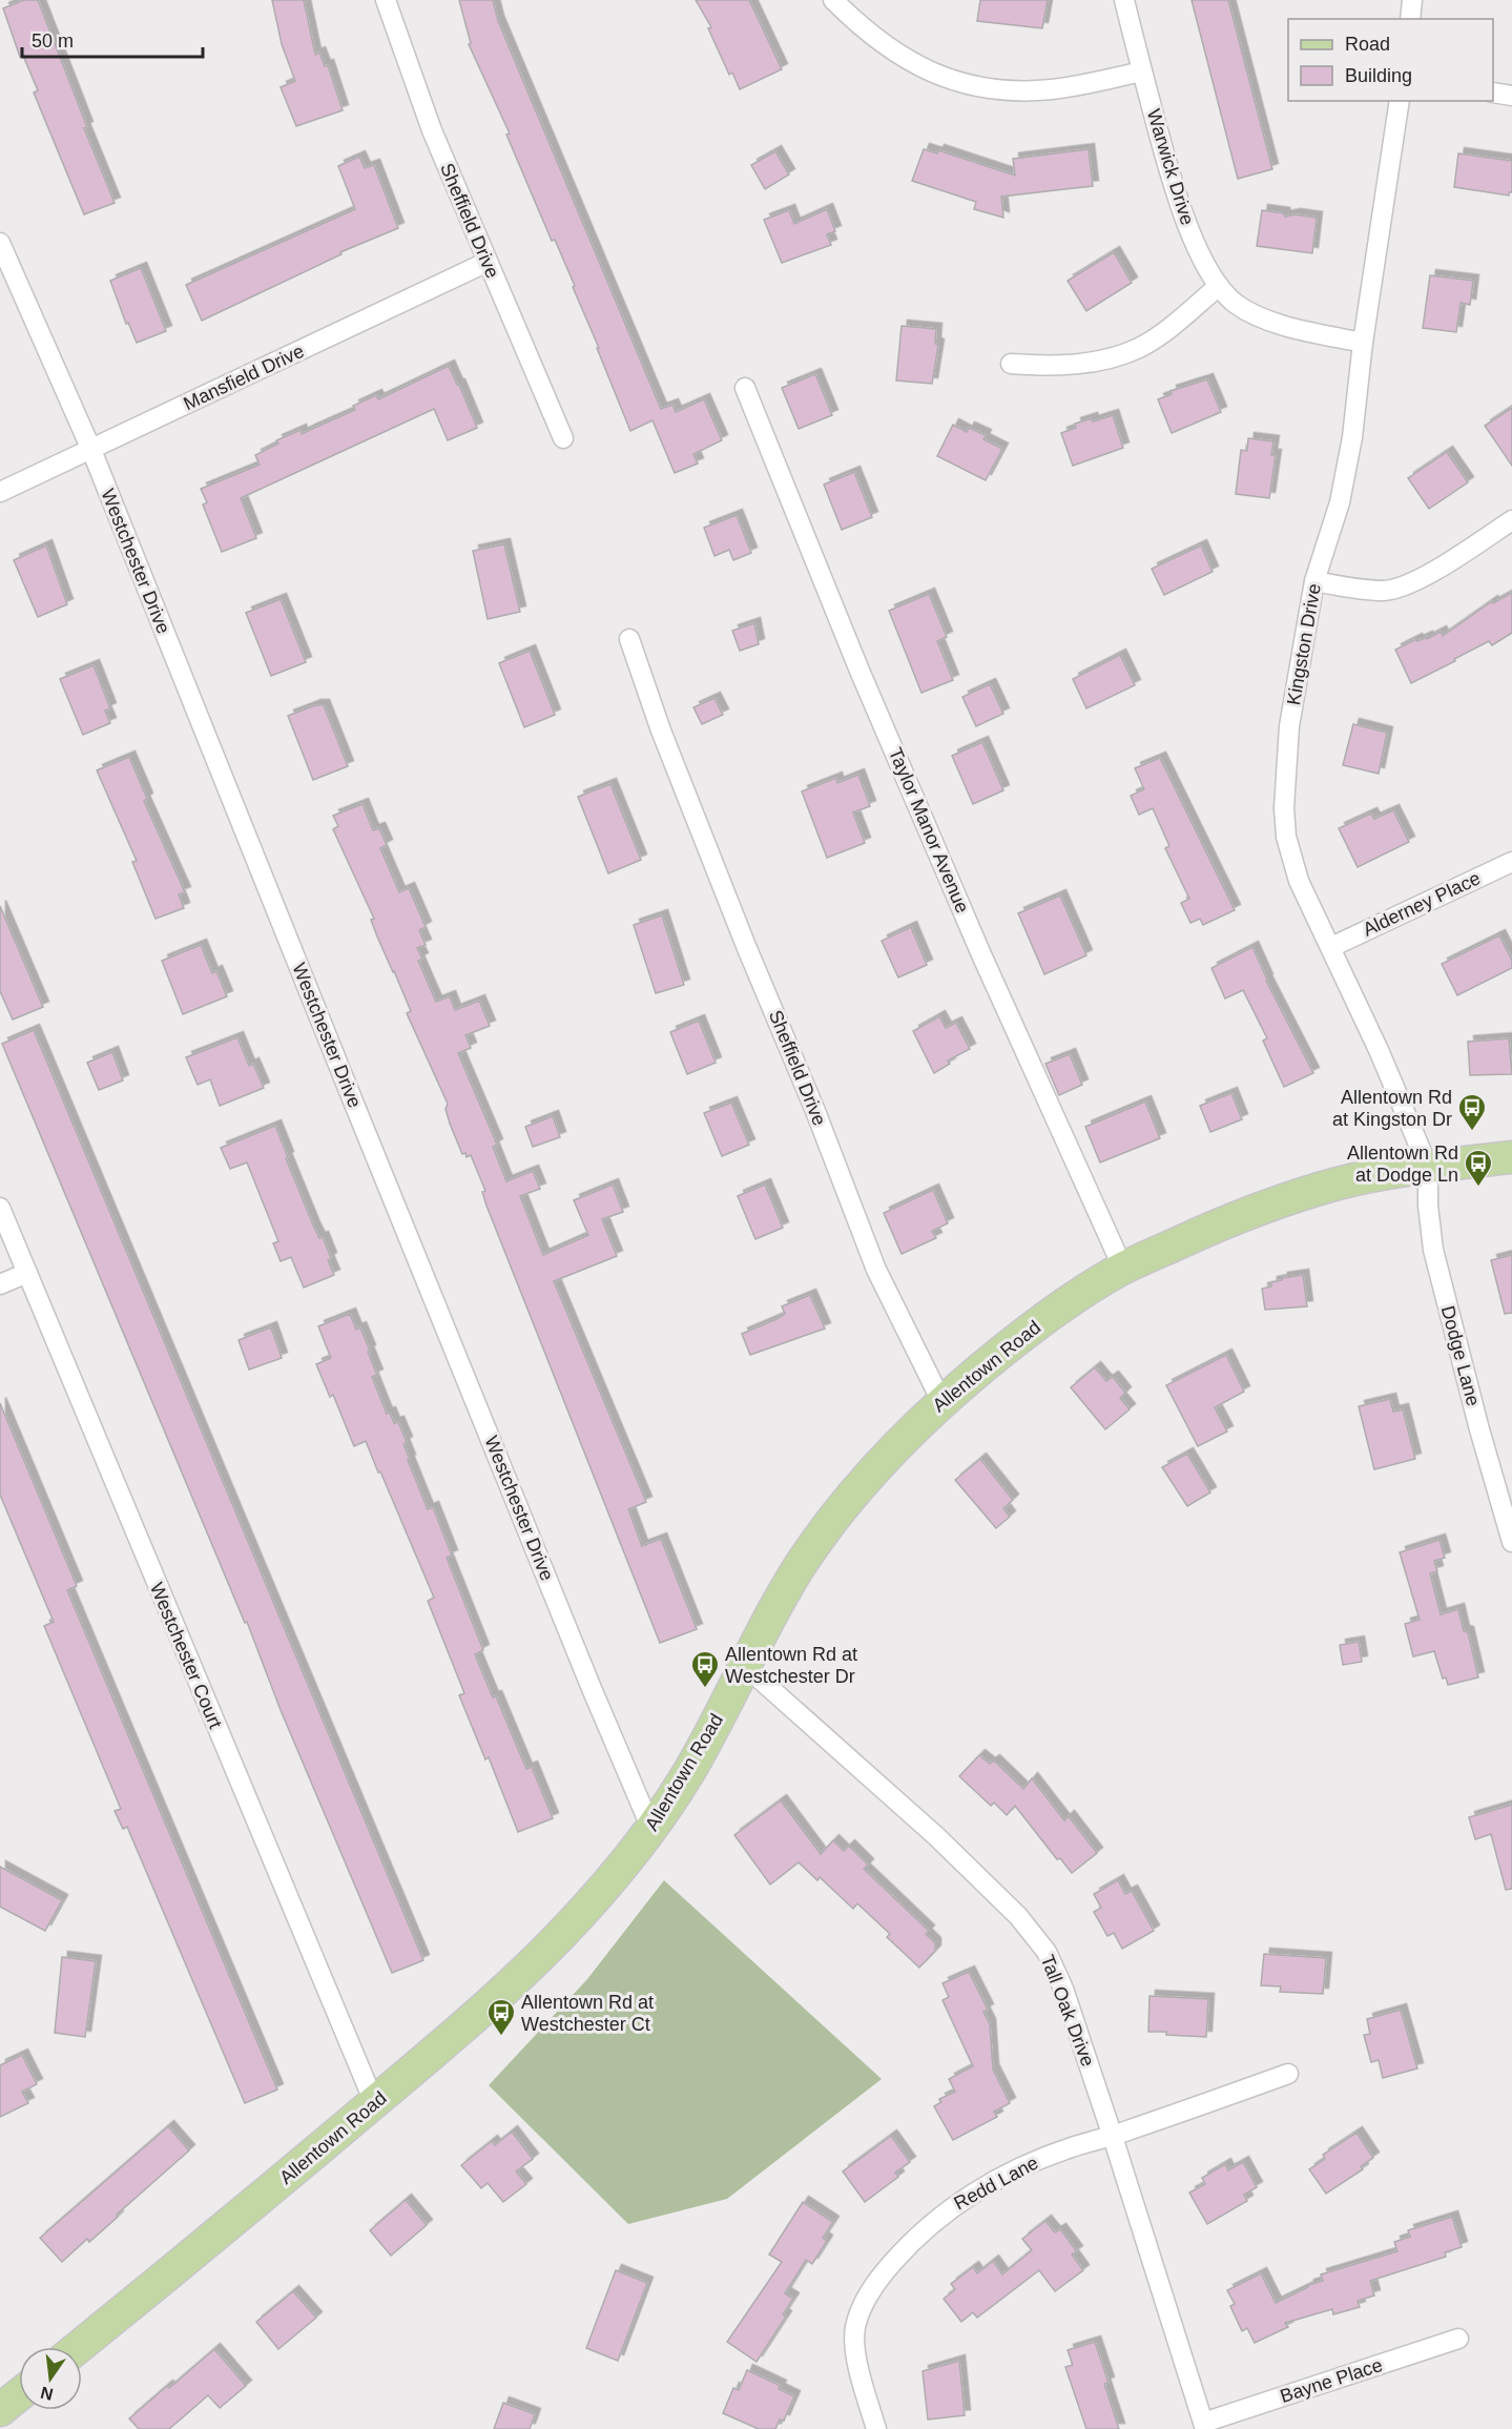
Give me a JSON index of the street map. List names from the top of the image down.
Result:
{
  "streets": {
    "main road": ["Allentown Road"],
    "street": [
      "Warwick Drive",
      "Sheffield Drive",
      "Mansfield Drive",
      "Westchester Drive",
      "Kingston Drive",
      "Taylor Manor Avenue",
      "Alderney Place",
      "Dodge Lane",
      "Westchester Court",
      "Tall Oak Drive",
      "Redd Lane",
      "Bayne Place"
    ]
  },
  "crossings": [
    ["Warwick Drive", "Kingston Drive"],
    ["Sheffield Drive", "Mansfield Drive"],
    ["Sheffield Drive", "Allentown Road"],
    ["Mansfield Drive", "Westchester Drive"],
    ["Westchester Drive", "Allentown Road"],
    ["Kingston Drive", "Alderney Place"],
    ["Kingston Drive", "Dodge Lane"],
    ["Kingston Drive", "Allentown Road"],
    ["Taylor Manor Avenue", "Allentown Road"],
    ["Dodge Lane", "Allentown Road"],
    ["Allentown Road", "Westchester Court"],
    ["Allentown Road", "Tall Oak Drive"],
    ["Tall Oak Drive", "Redd Lane"],
    ["Tall Oak Drive", "Bayne Place"]
  ],
  "places": {
    "bus stop": [
      "Allentown Rd at Kingston Dr",
      "Allentown Rd at Dodge Ln",
      "Allentown Rd at Westchester Dr",
      "Allentown Rd at Westchester Ct"
    ]
  },
  "legend": ["Road", "Building"],
  "scale_bar": "50 m",
  "north": "bottom"
}
